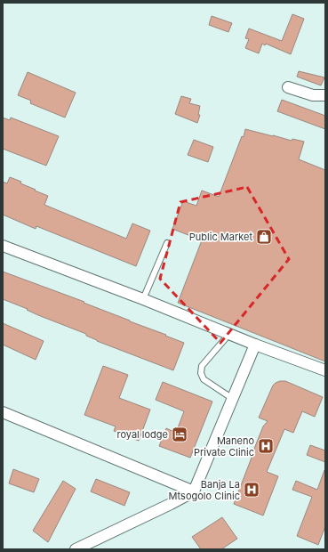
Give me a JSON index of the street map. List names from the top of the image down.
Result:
{
  "places": {
    "shop": ["Public Market"],
    "hotel": ["royal lodge"],
    "hospital": ["Maneno Private Clinic", "Banja La Mtsogolo Clinic"]
  }
}
